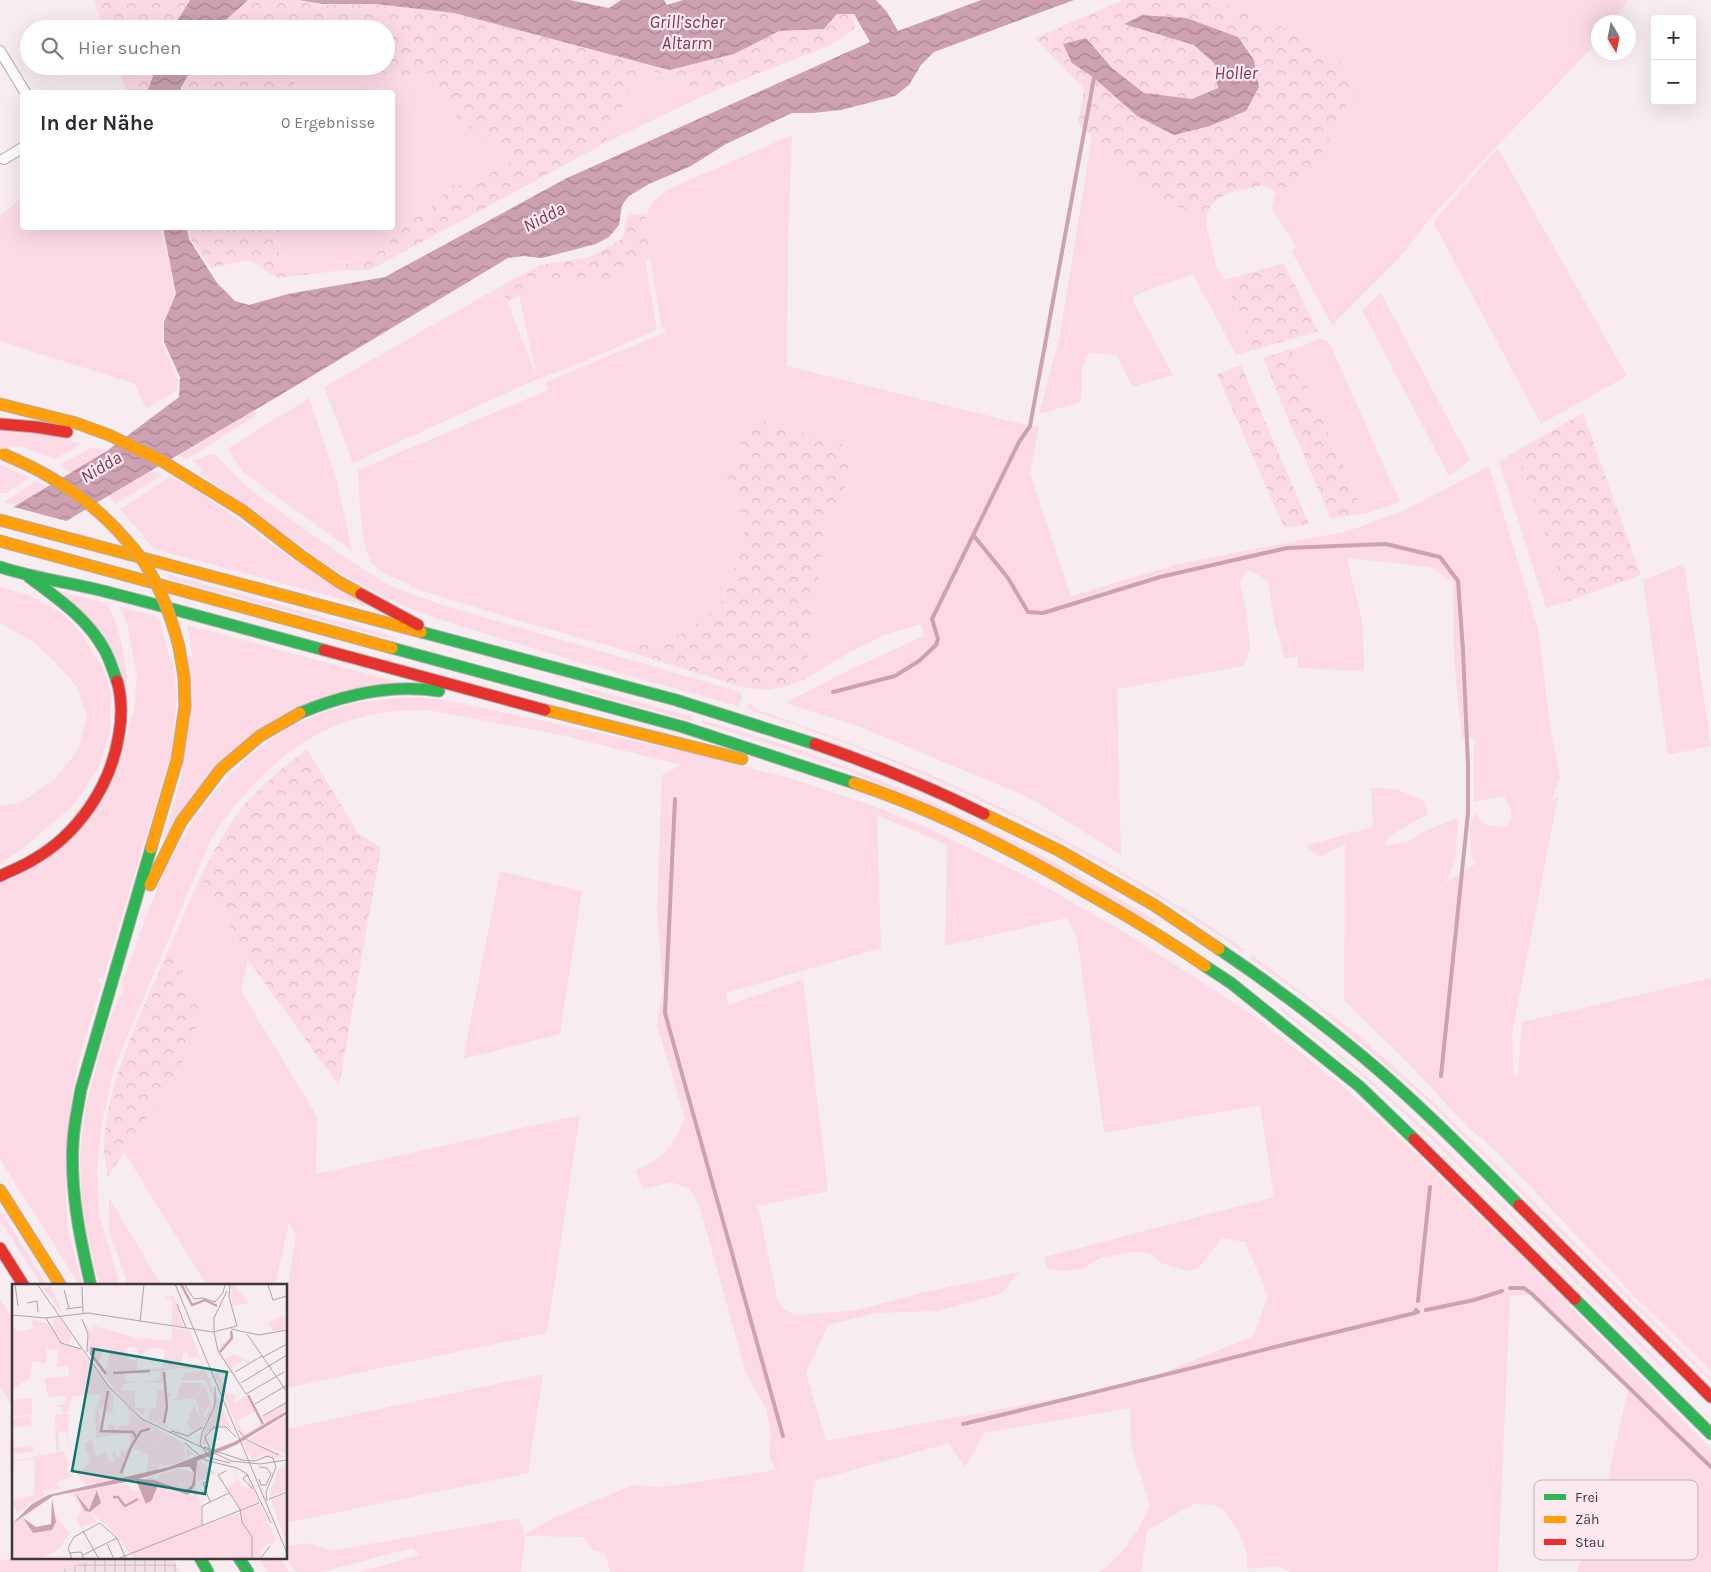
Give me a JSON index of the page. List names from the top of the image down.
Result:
{
  "water": ["Grill’scher Altarm", "Holler", "Nidda"],
  "legend": ["Frei", "Zäh", "Stau"],
  "north": "bottom",
  "page": {
    "map_buttons": ["+", "−"],
    "search": "Hier suchen",
    "heading": ["In der Nähe", "0 Ergebnisse"]
  }
}
